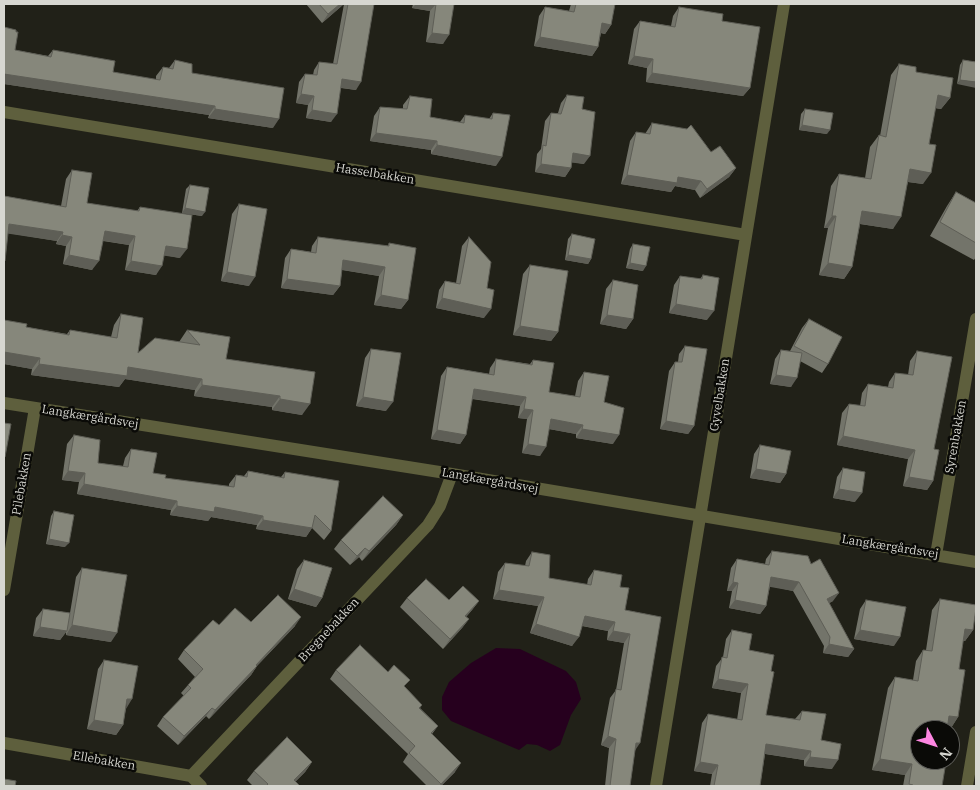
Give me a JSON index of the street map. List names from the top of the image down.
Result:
{
  "streets": {
    "street": [
      "Hasselbakken",
      "Gyvelbakken",
      "Langkærgårdsvej",
      "Syrenbakken",
      "Pilebakken",
      "Bregnebakken",
      "Ellebakken"
    ]
  },
  "crossings": [
    ["Hasselbakken", "Gyvelbakken"],
    ["Gyvelbakken", "Langkærgårdsvej"],
    ["Langkærgårdsvej", "Syrenbakken"],
    ["Langkærgårdsvej", "Pilebakken"],
    ["Langkærgårdsvej", "Bregnebakken"],
    ["Bregnebakken", "Ellebakken"]
  ],
  "north": "bottom right"
}
